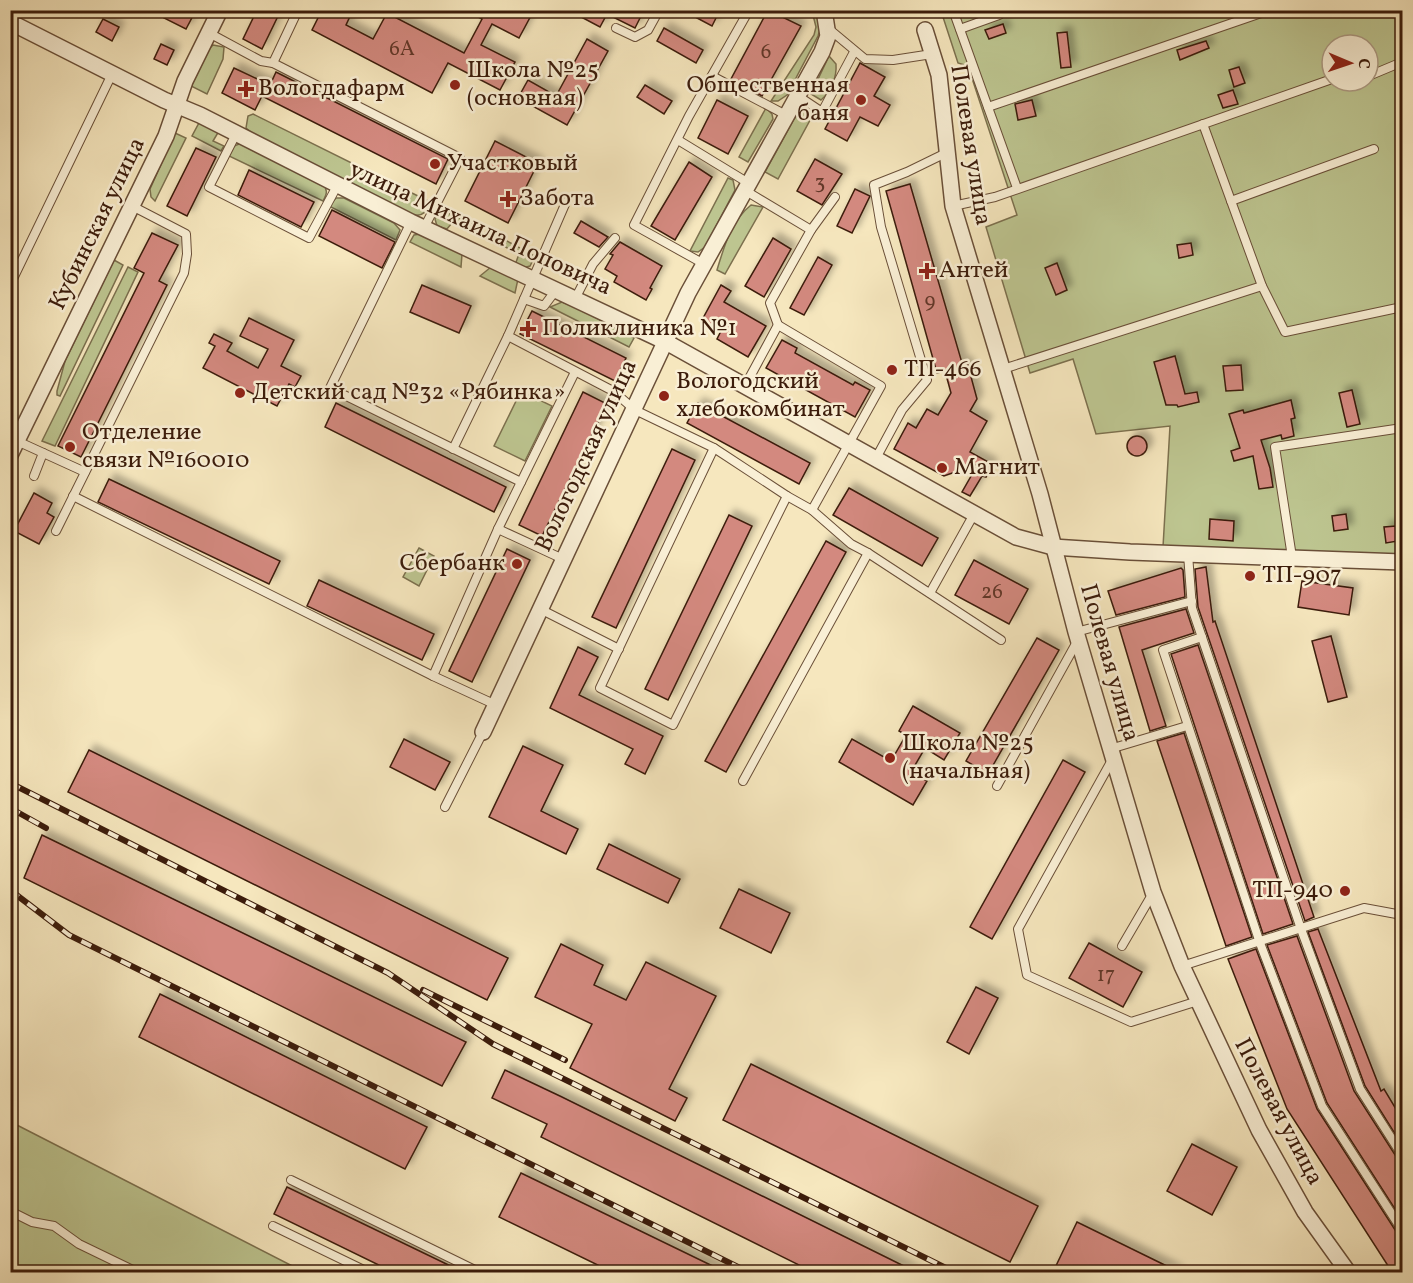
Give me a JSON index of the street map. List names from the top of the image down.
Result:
{
  "streets": {
    "street": [
      "Полевая улица",
      "Кубинская улица",
      "улица Михаила Поповича",
      "Вологодская улица"
    ]
  },
  "crossings": [
    ["Полевая улица", "улица Михаила Поповича"],
    ["Кубинская улица", "улица Михаила Поповича"],
    ["улица Михаила Поповича", "Вологодская улица"]
  ],
  "places": {
    "other": [
      "Школа №25 (основная)",
      "Общественная баня",
      "Участковый",
      "ТП-466",
      "Детский сад №32 «Рябинка»",
      "Вологодский хлебокомбинат",
      "Отделение связи №160010",
      "Магнит",
      "Сбербанк",
      "ТП-907",
      "Школа №25 (начальная)",
      "ТП-940"
    ],
    "health": [
      "Вологдафарм",
      "Забота",
      "Антей",
      "Поликлиника №1"
    ]
  },
  "house_numbers": [
    "6А",
    "6",
    "3",
    "9",
    "26",
    "17"
  ],
  "north": "right"
}
